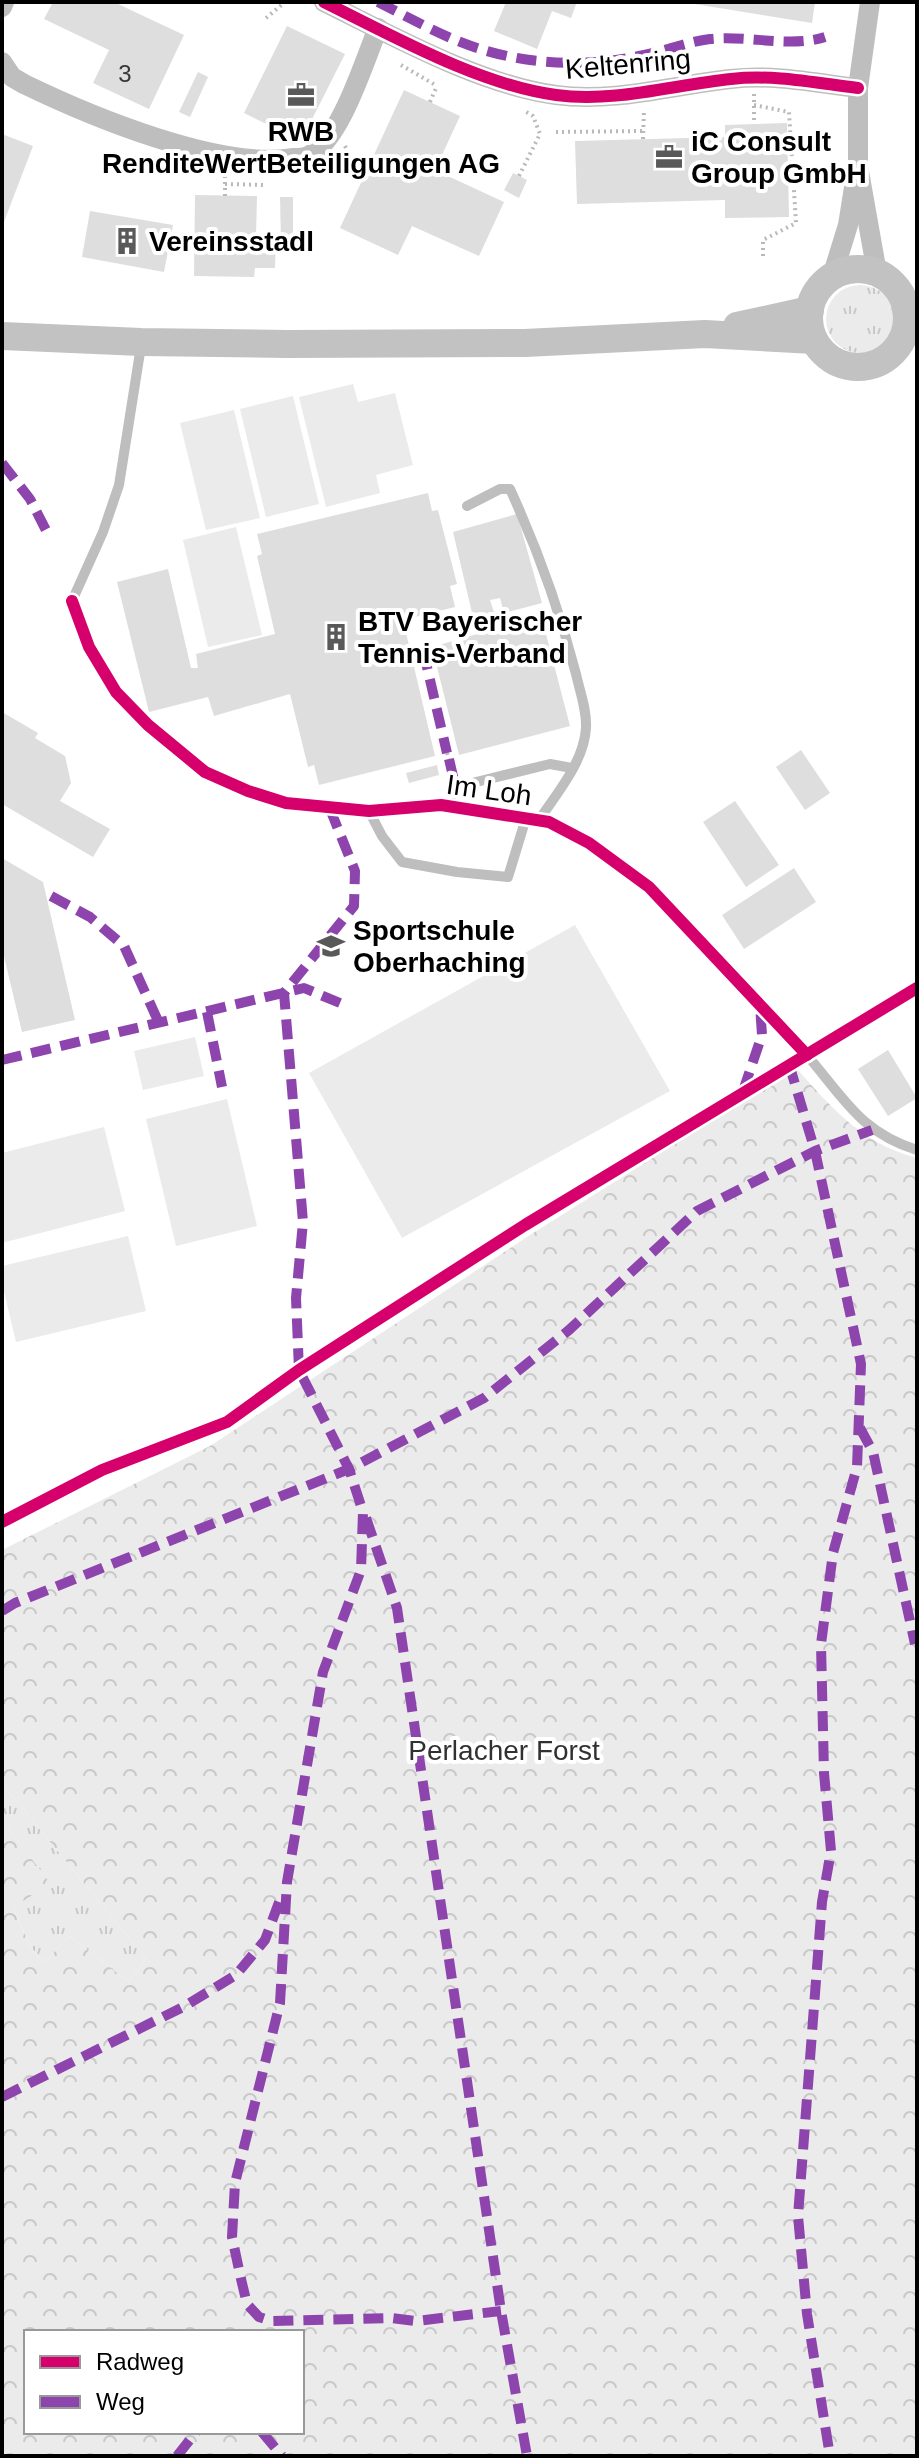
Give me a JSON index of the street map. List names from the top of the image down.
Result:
{
  "streets": {
    "street": ["Keltenring"],
    "lane": ["Im Loh"]
  },
  "parks": ["Perlacher Forst"],
  "places": {
    "office": ["RWB RenditeWertBeteiligungen AG", "iC Consult Group GmbH"],
    "building": ["Vereinsstadl", "BTV Bayerischer Tennis-Verband"],
    "school or university": ["Sportschule Oberhaching"]
  },
  "house_numbers": ["3"],
  "legend": ["Radweg", "Weg"]
}
